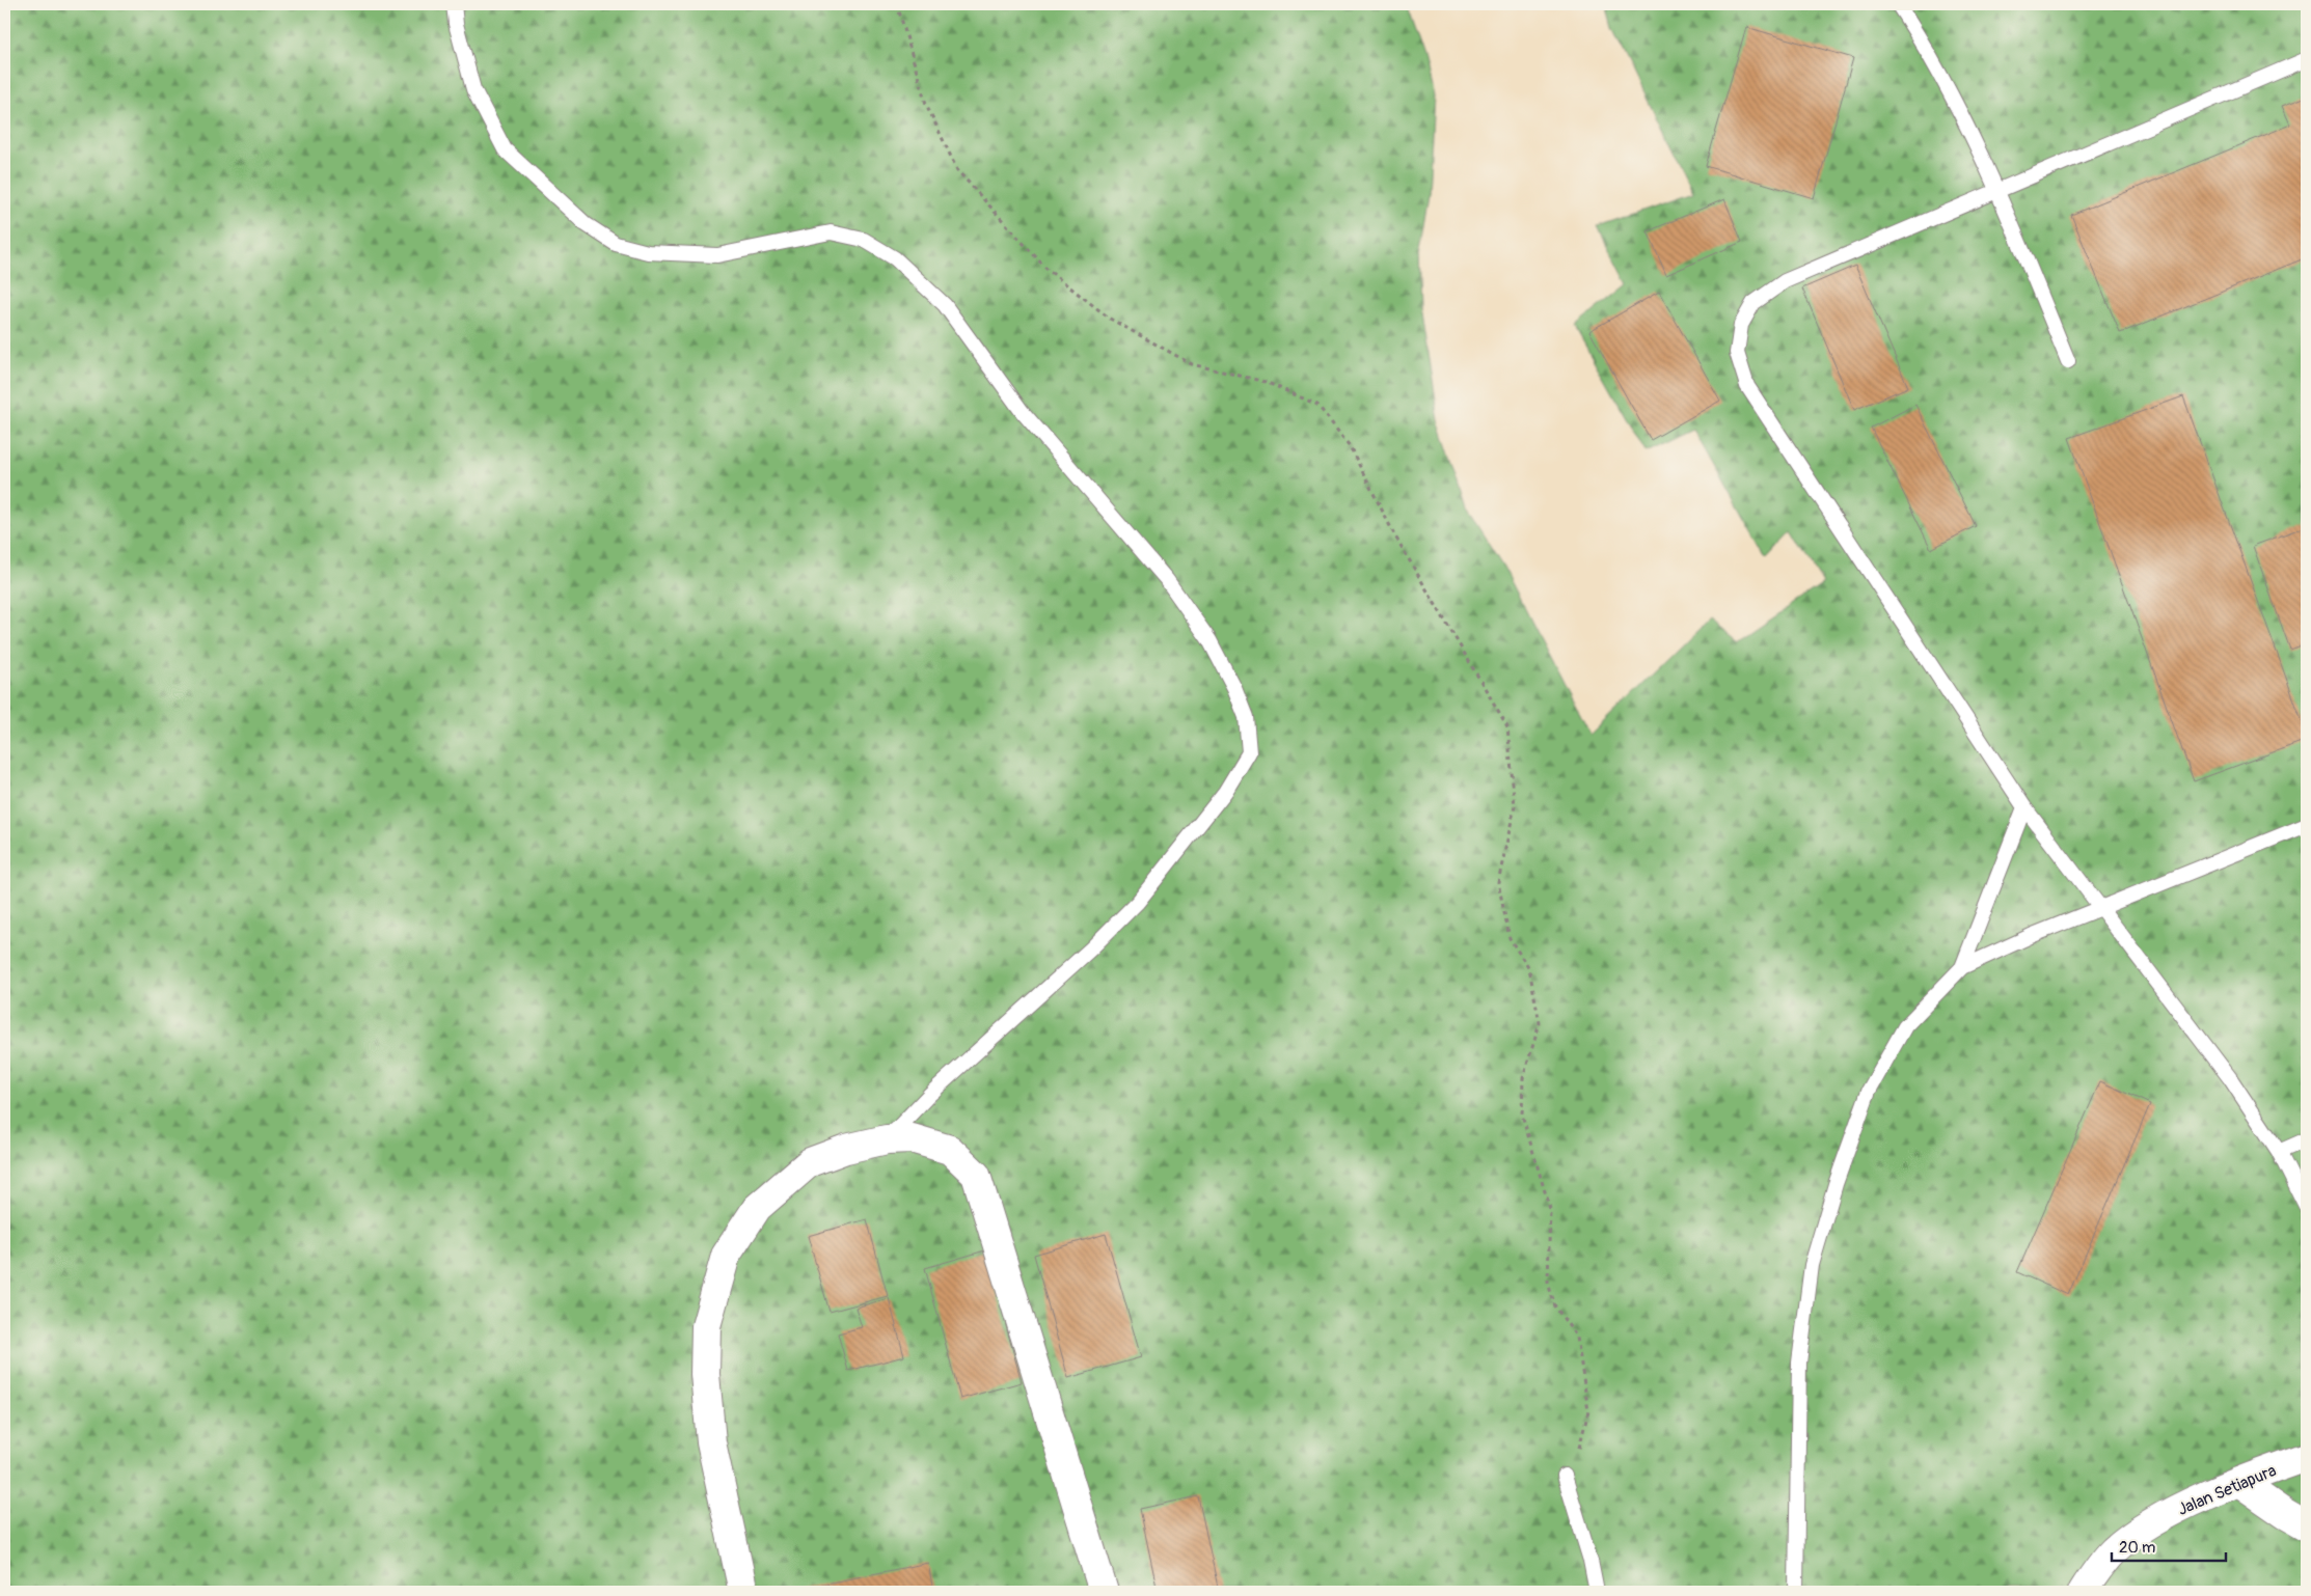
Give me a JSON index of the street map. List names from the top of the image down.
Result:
{
  "streets": {
    "street": ["Jalan Setiapura"]
  },
  "scale_bar": "20 m"
}
